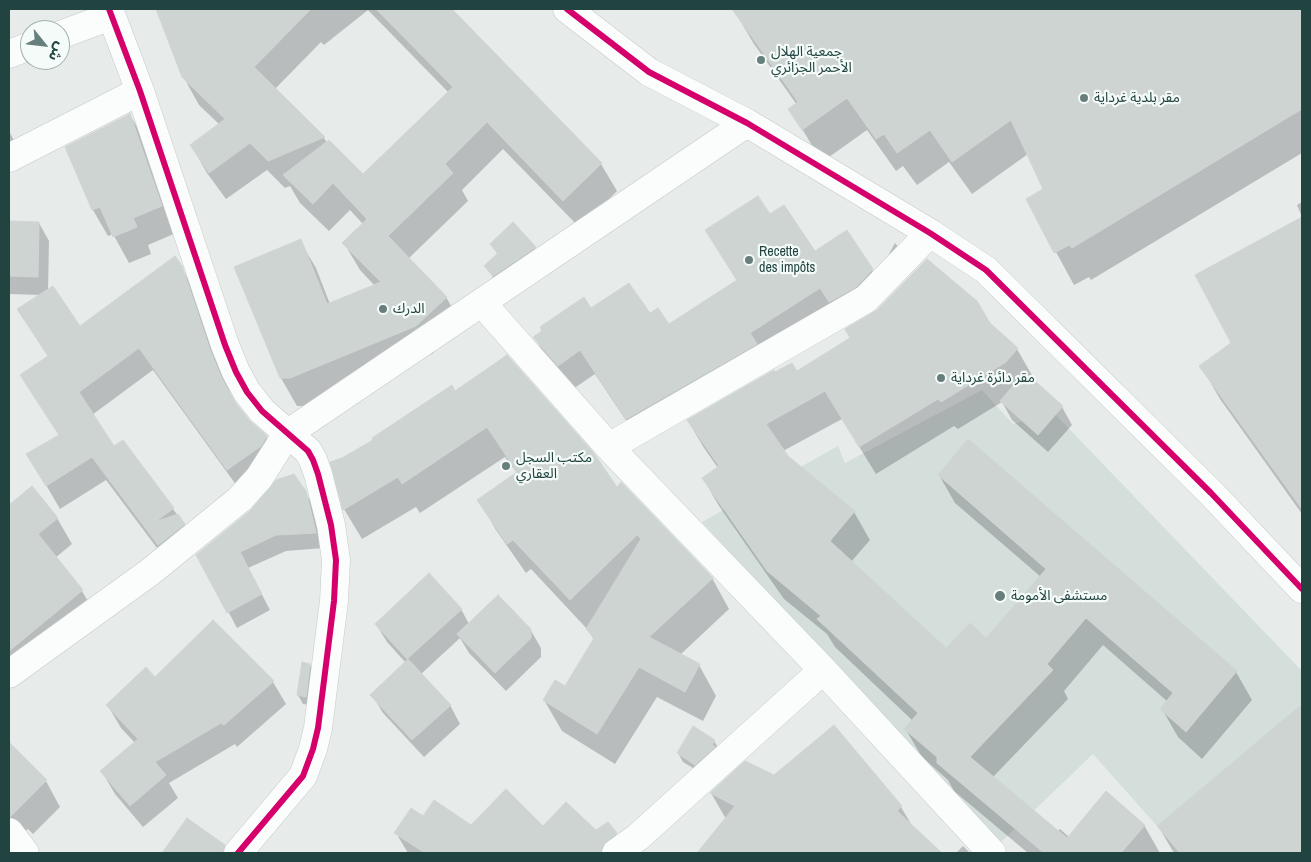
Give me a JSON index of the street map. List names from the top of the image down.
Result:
{
  "places": [
    "جمعية الهلال الأحمر الجزائري",
    "مقر بلدية غرداية",
    "Recette des impôts",
    "الدرك",
    "مقر دائرة غرداية",
    "مكتب السجل العقاري",
    "مستشفى الأمومة"
  ],
  "north": "bottom right"
}
